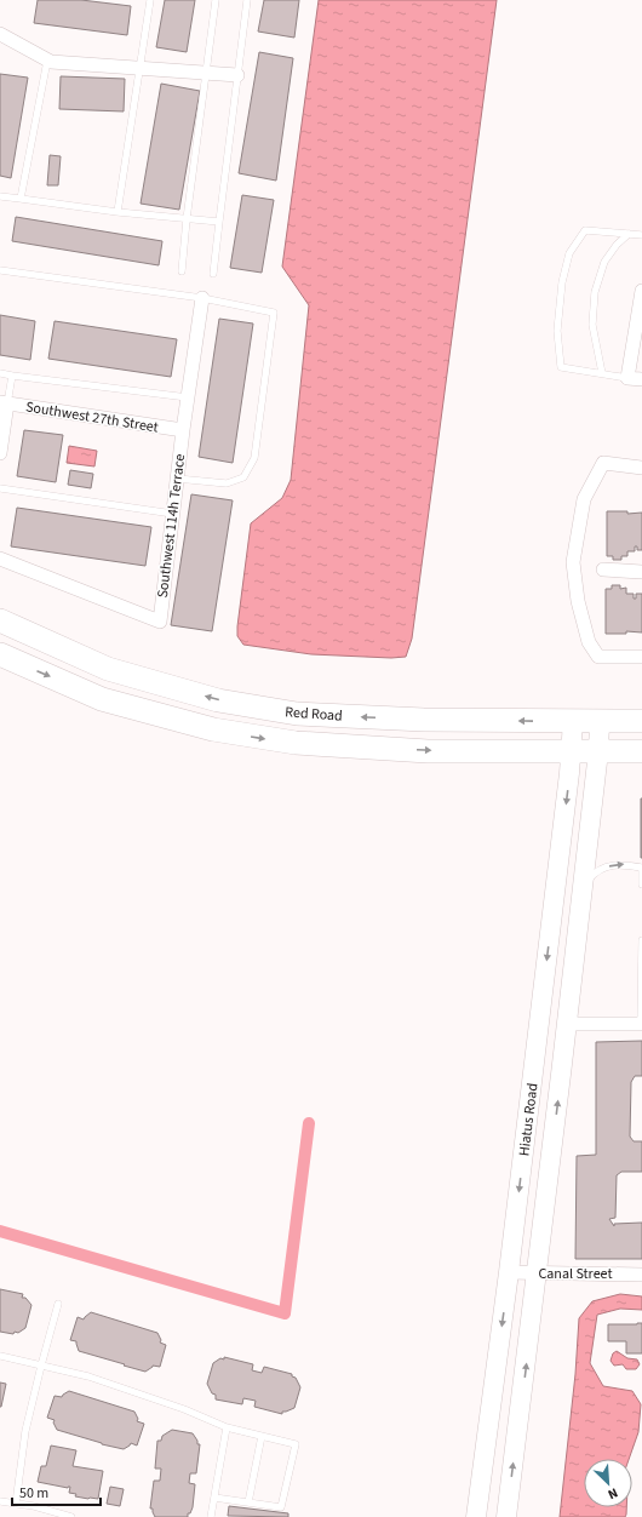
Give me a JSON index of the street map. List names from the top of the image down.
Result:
{
  "streets": {
    "highway": ["Red Road"],
    "main road": ["Hiatus Road"],
    "street": ["Southwest 27th Street", "Southwest 114h Terrace", "Canal Street"]
  },
  "crossings": [
    ["Southwest 27th Street", "Southwest 114h Terrace"],
    ["Red Road", "Hiatus Road"],
    ["Hiatus Road", "Canal Street"]
  ],
  "scale_bar": "50 m",
  "north": "bottom right"
}
